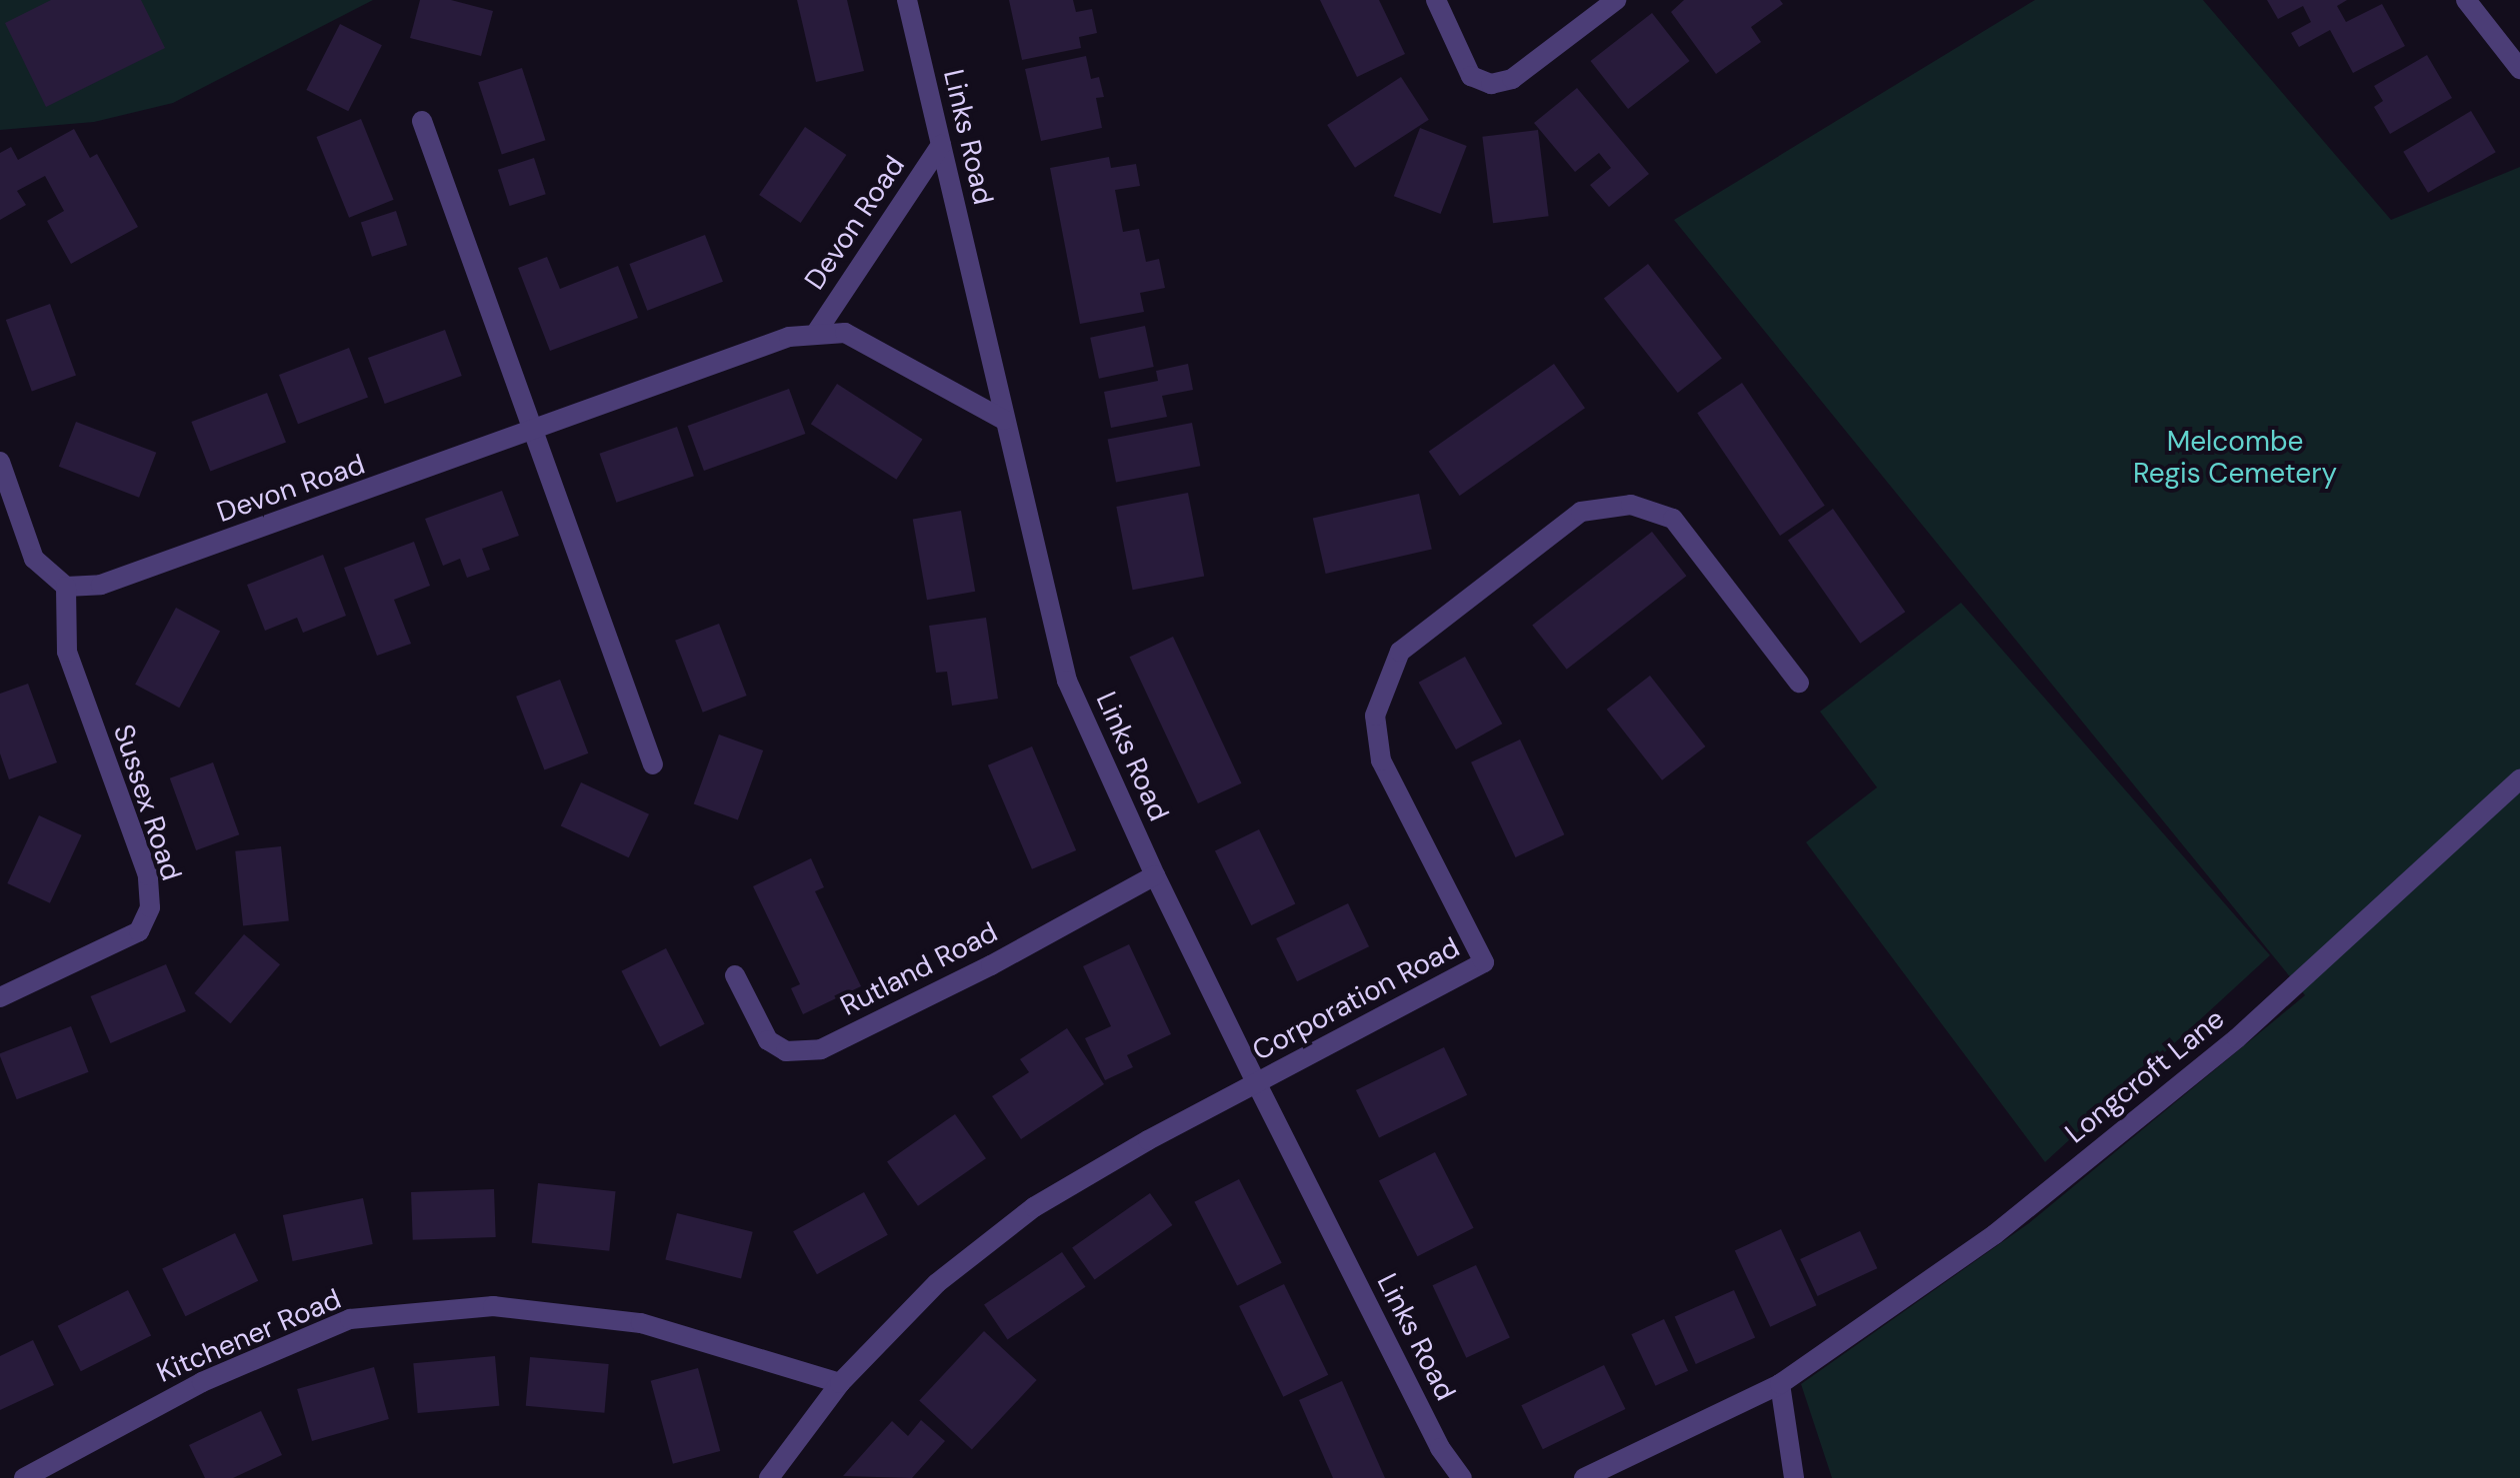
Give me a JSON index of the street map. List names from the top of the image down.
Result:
{
  "streets": {
    "street": [
      "Links Road",
      "Devon Road",
      "Sussex Road",
      "Rutland Road",
      "Corporation Road",
      "Longcroft Lane",
      "Kitchener Road"
    ]
  },
  "crossings": [
    ["Links Road", "Devon Road"],
    ["Links Road", "Rutland Road"],
    ["Links Road", "Corporation Road"],
    ["Devon Road", "Sussex Road"],
    ["Corporation Road", "Kitchener Road"]
  ],
  "parks": ["Melcombe Regis Cemetery"]
}
